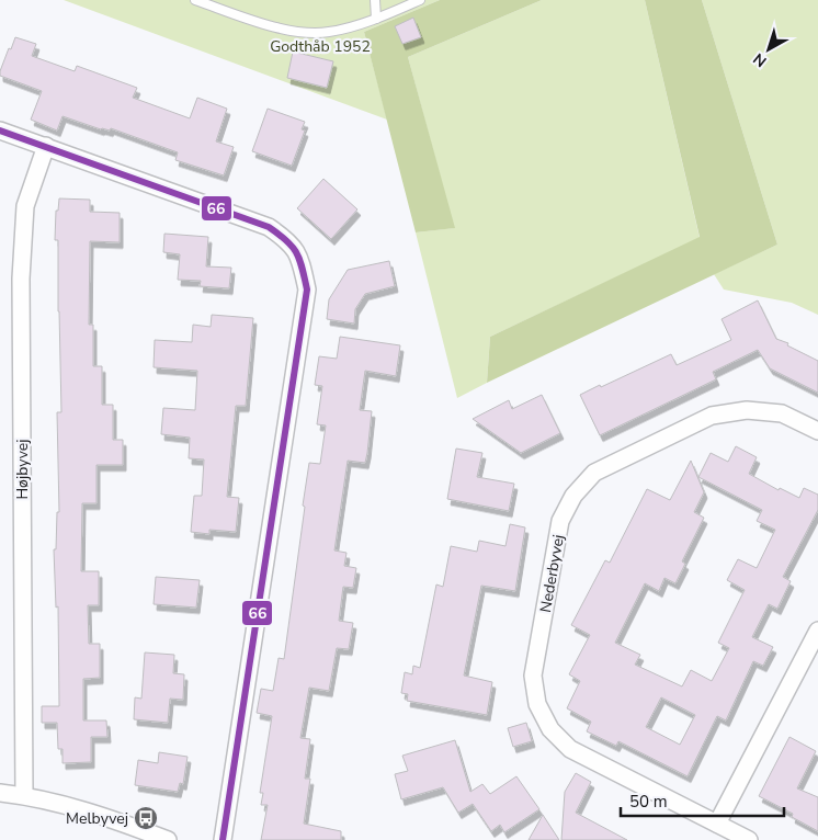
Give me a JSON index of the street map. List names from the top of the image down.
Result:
{
  "streets": {
    "street": ["Højbyvej", "Nederbyvej"]
  },
  "parks": ["Godthåb 1952"],
  "places": {
    "bus stop": ["Melbyvej"]
  },
  "lines": ["transit line 66"],
  "scale_bar": "50 m",
  "north": "bottom left"
}
